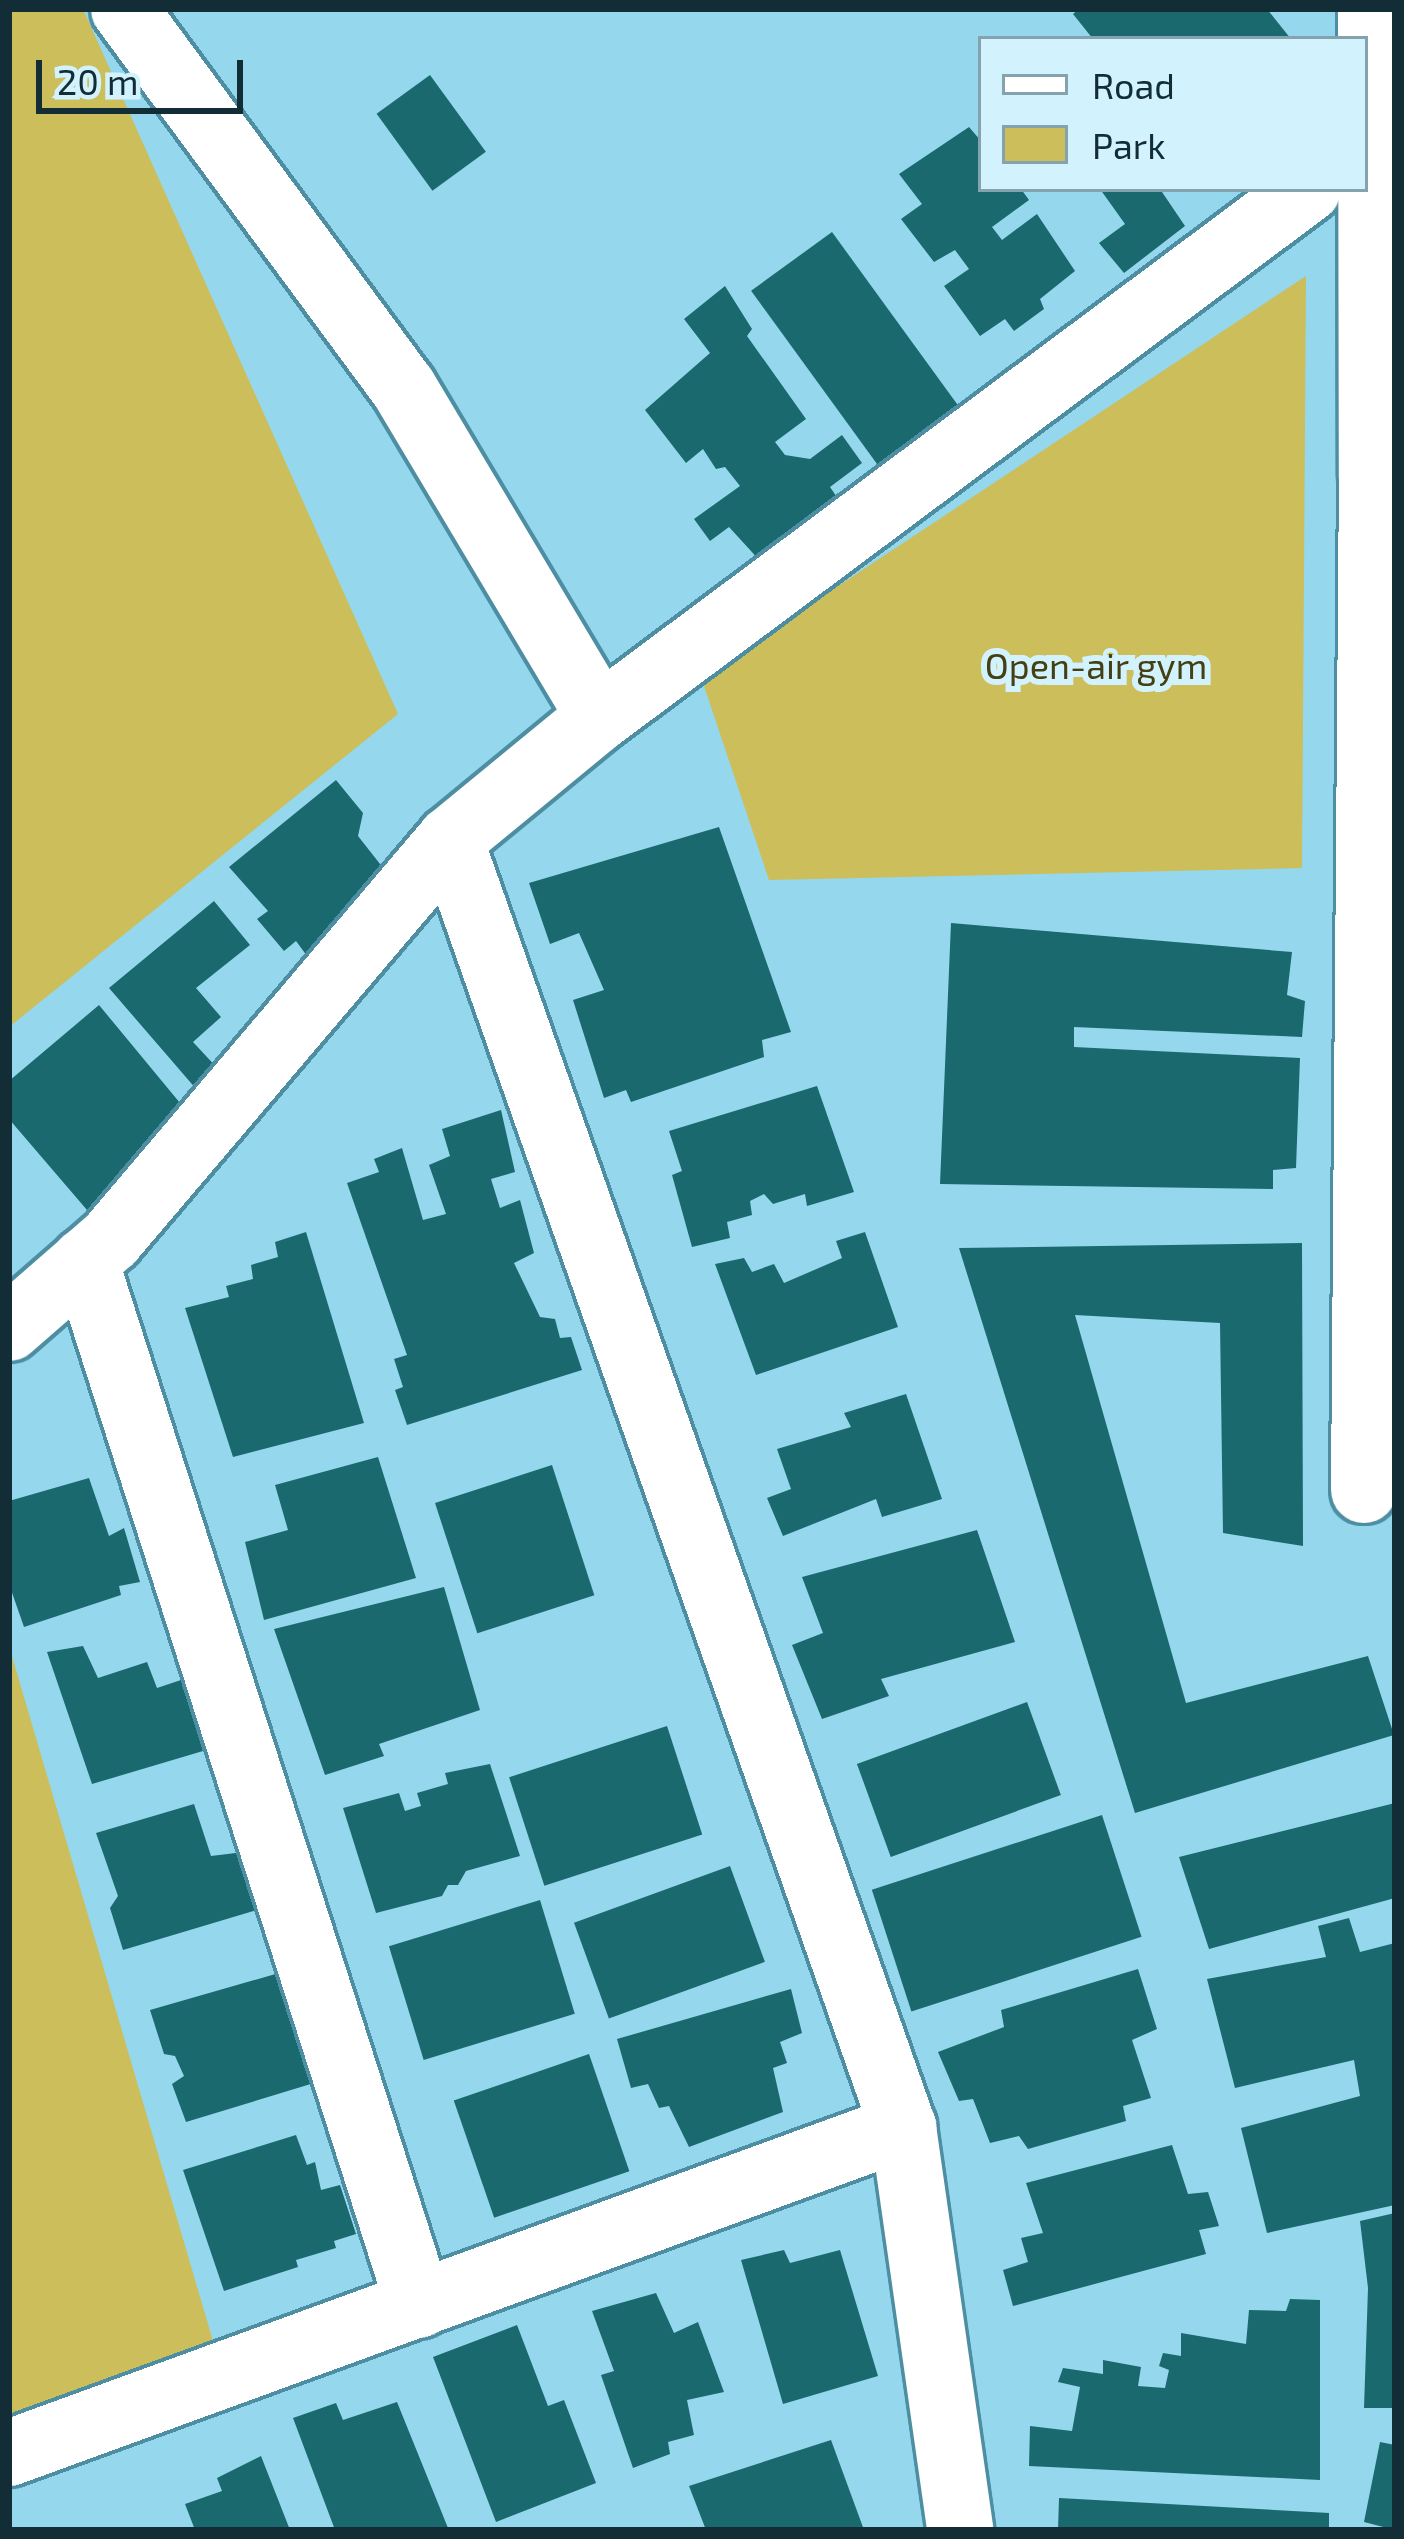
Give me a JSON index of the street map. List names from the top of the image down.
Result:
{
  "parks": ["Open-air gym"],
  "legend": ["Road", "Park"],
  "scale_bar": "20 m"
}
